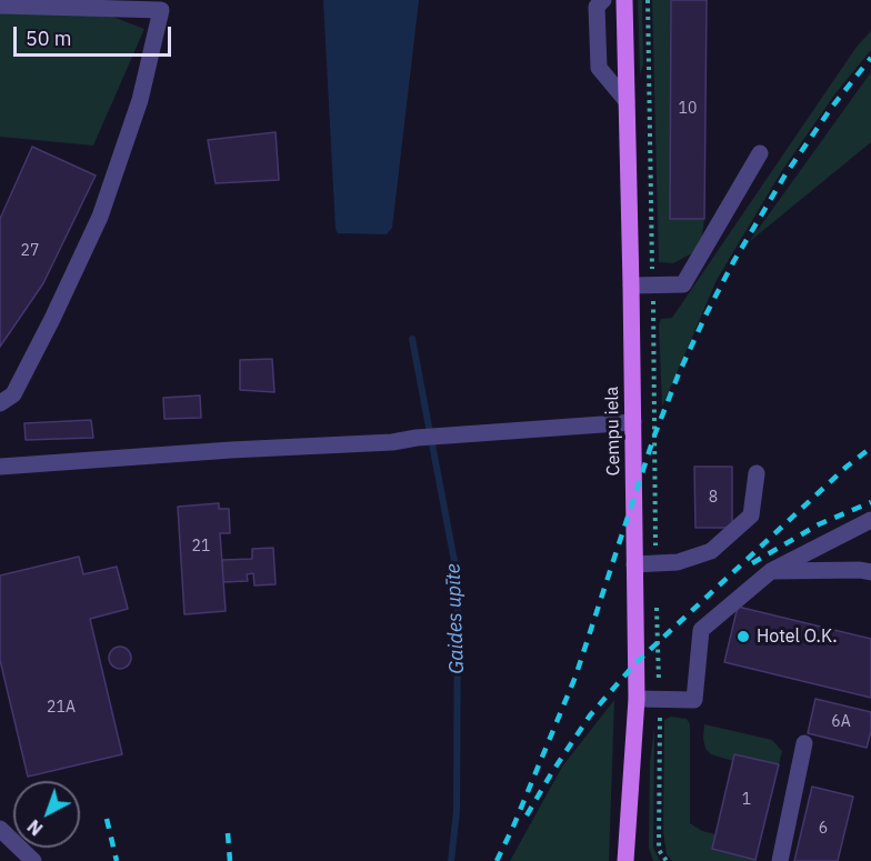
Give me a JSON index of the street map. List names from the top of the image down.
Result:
{
  "streets": {
    "main road": ["Cempu iela"]
  },
  "water": ["Gaides upīte"],
  "places": ["Hotel O.K."],
  "house_numbers": [
    "10",
    "27",
    "8",
    "21",
    "21A",
    "6A",
    "1",
    "6"
  ],
  "scale_bar": "50 m",
  "north": "bottom left"
}
